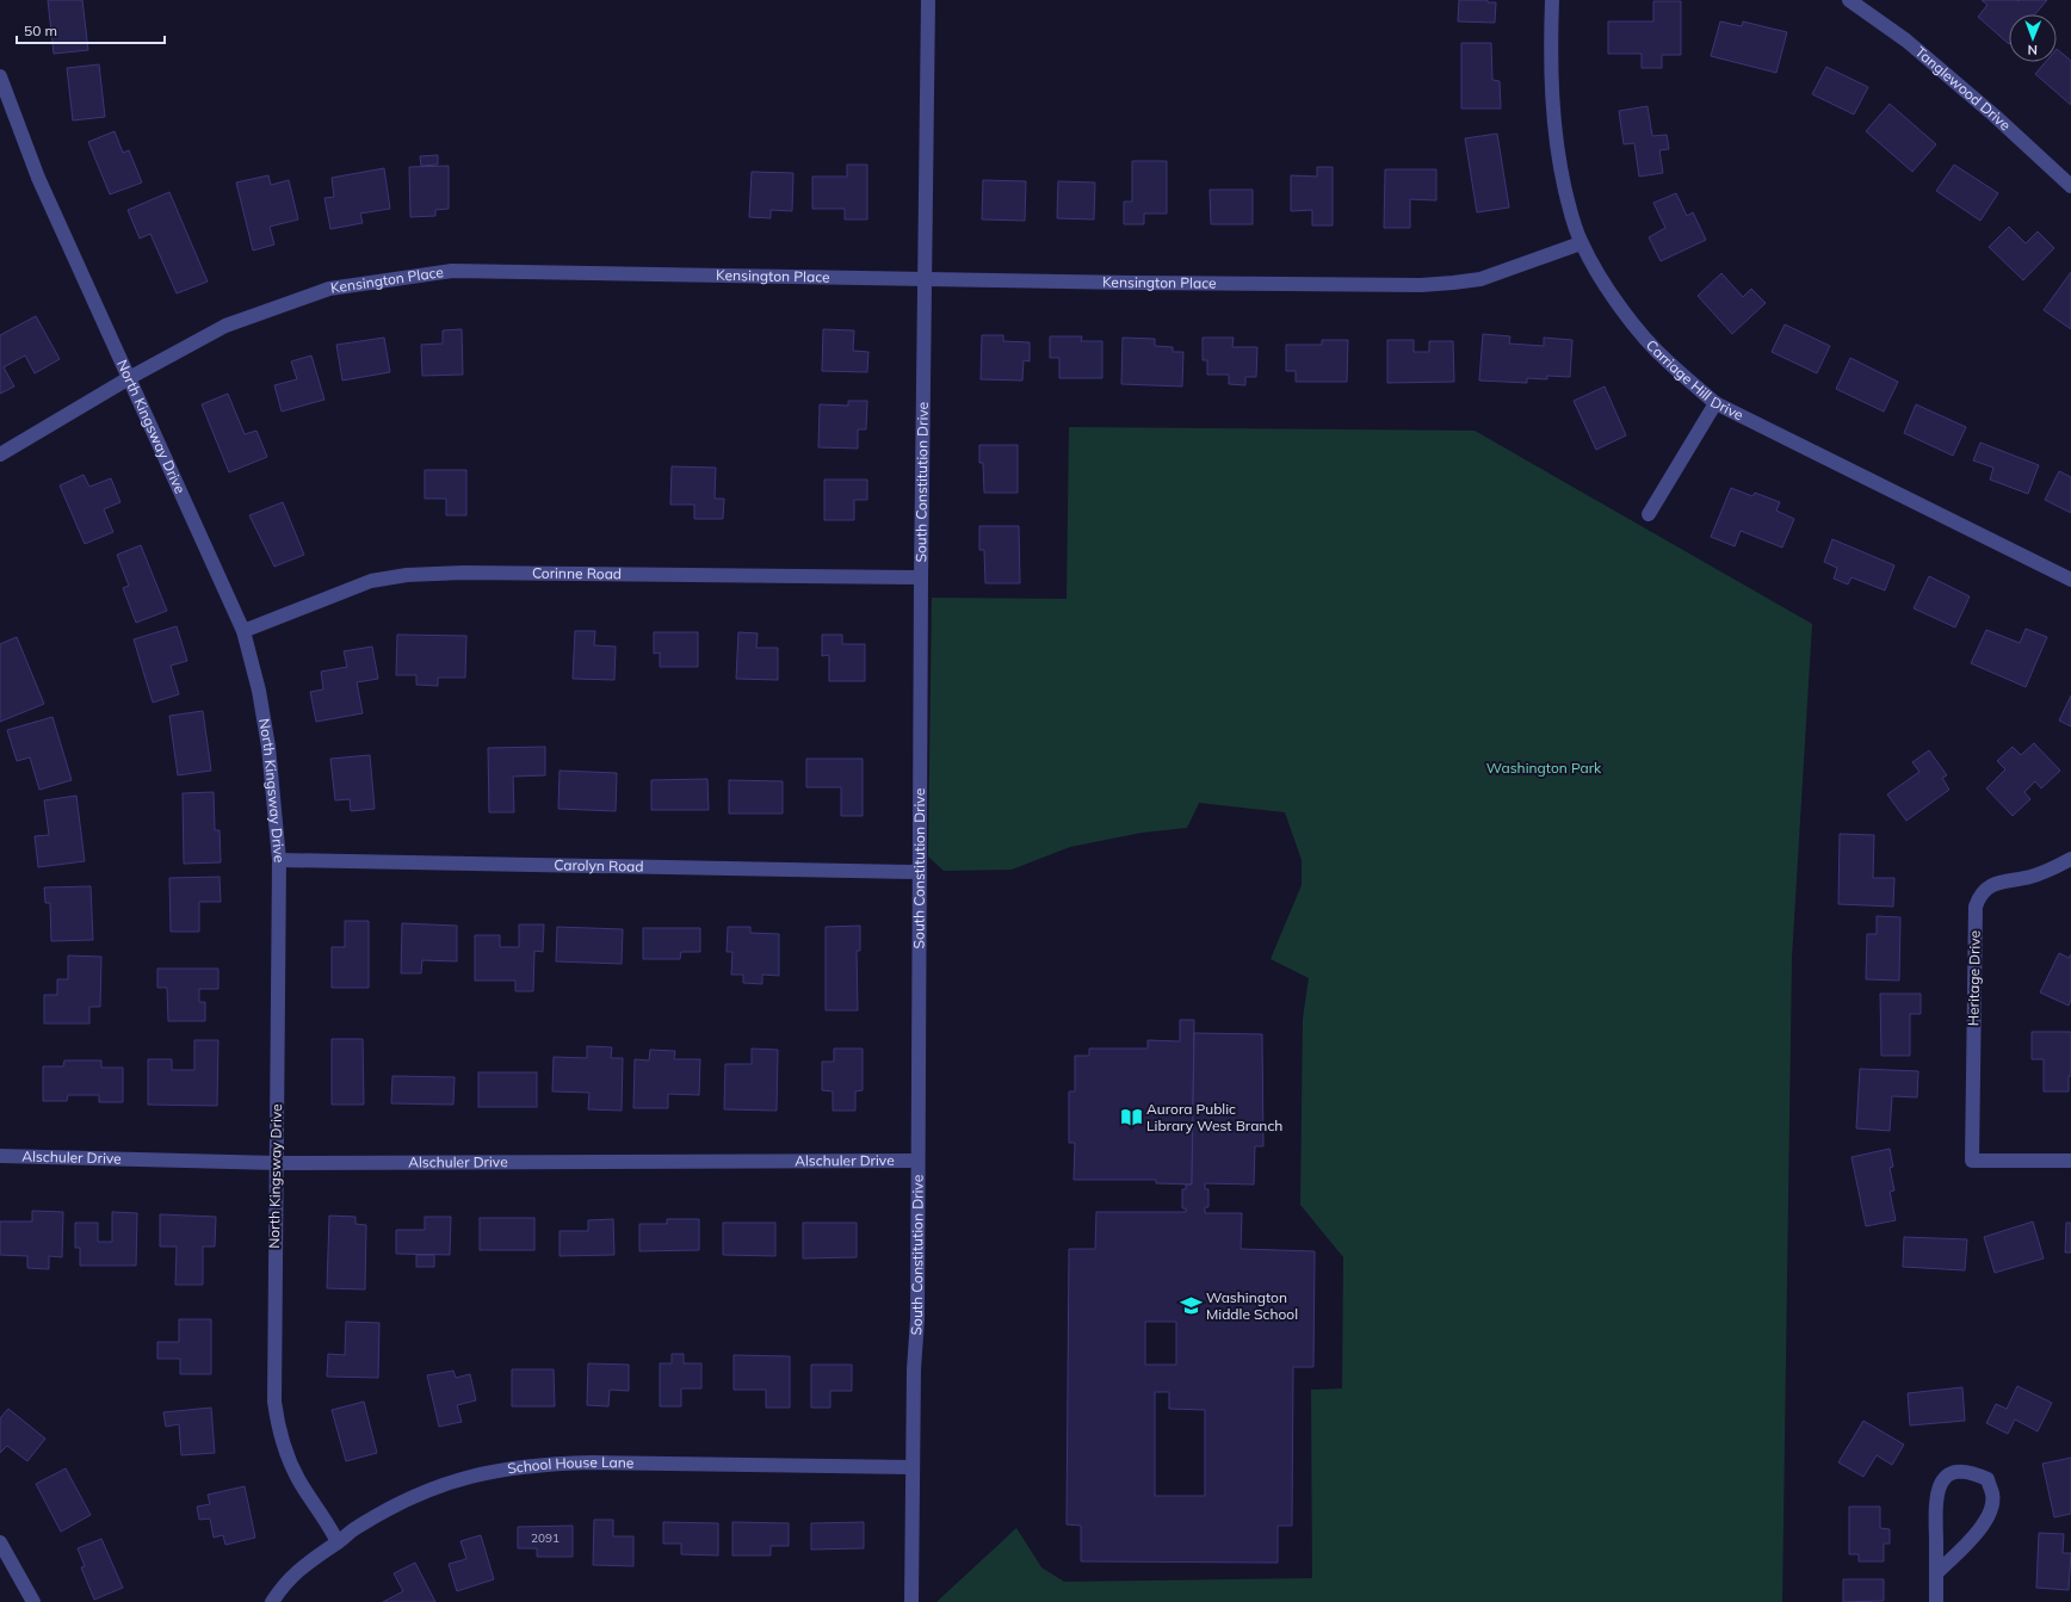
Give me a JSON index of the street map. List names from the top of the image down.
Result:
{
  "streets": {
    "street": [
      "Tanglewood Drive",
      "Kensington Place",
      "Carriage Hill Drive",
      "North Kingsway Drive",
      "South Constitution Drive",
      "Corinne Road",
      "Carolyn Road",
      "Heritage Drive",
      "Alschuler Drive",
      "School House Lane"
    ]
  },
  "crossings": [
    ["Kensington Place", "Carriage Hill Drive"],
    ["Kensington Place", "North Kingsway Drive"],
    ["Kensington Place", "South Constitution Drive"],
    ["North Kingsway Drive", "Corinne Road"],
    ["North Kingsway Drive", "Carolyn Road"],
    ["North Kingsway Drive", "Alschuler Drive"],
    ["North Kingsway Drive", "School House Lane"],
    ["South Constitution Drive", "Corinne Road"],
    ["South Constitution Drive", "Carolyn Road"],
    ["South Constitution Drive", "Alschuler Drive"],
    ["South Constitution Drive", "School House Lane"]
  ],
  "parks": ["Washington Park"],
  "places": {
    "library": ["Aurora Public Library West Branch"],
    "school or university": ["Washington Middle School"]
  },
  "house_numbers": ["2091"],
  "scale_bar": "50 m",
  "north": "bottom"
}
